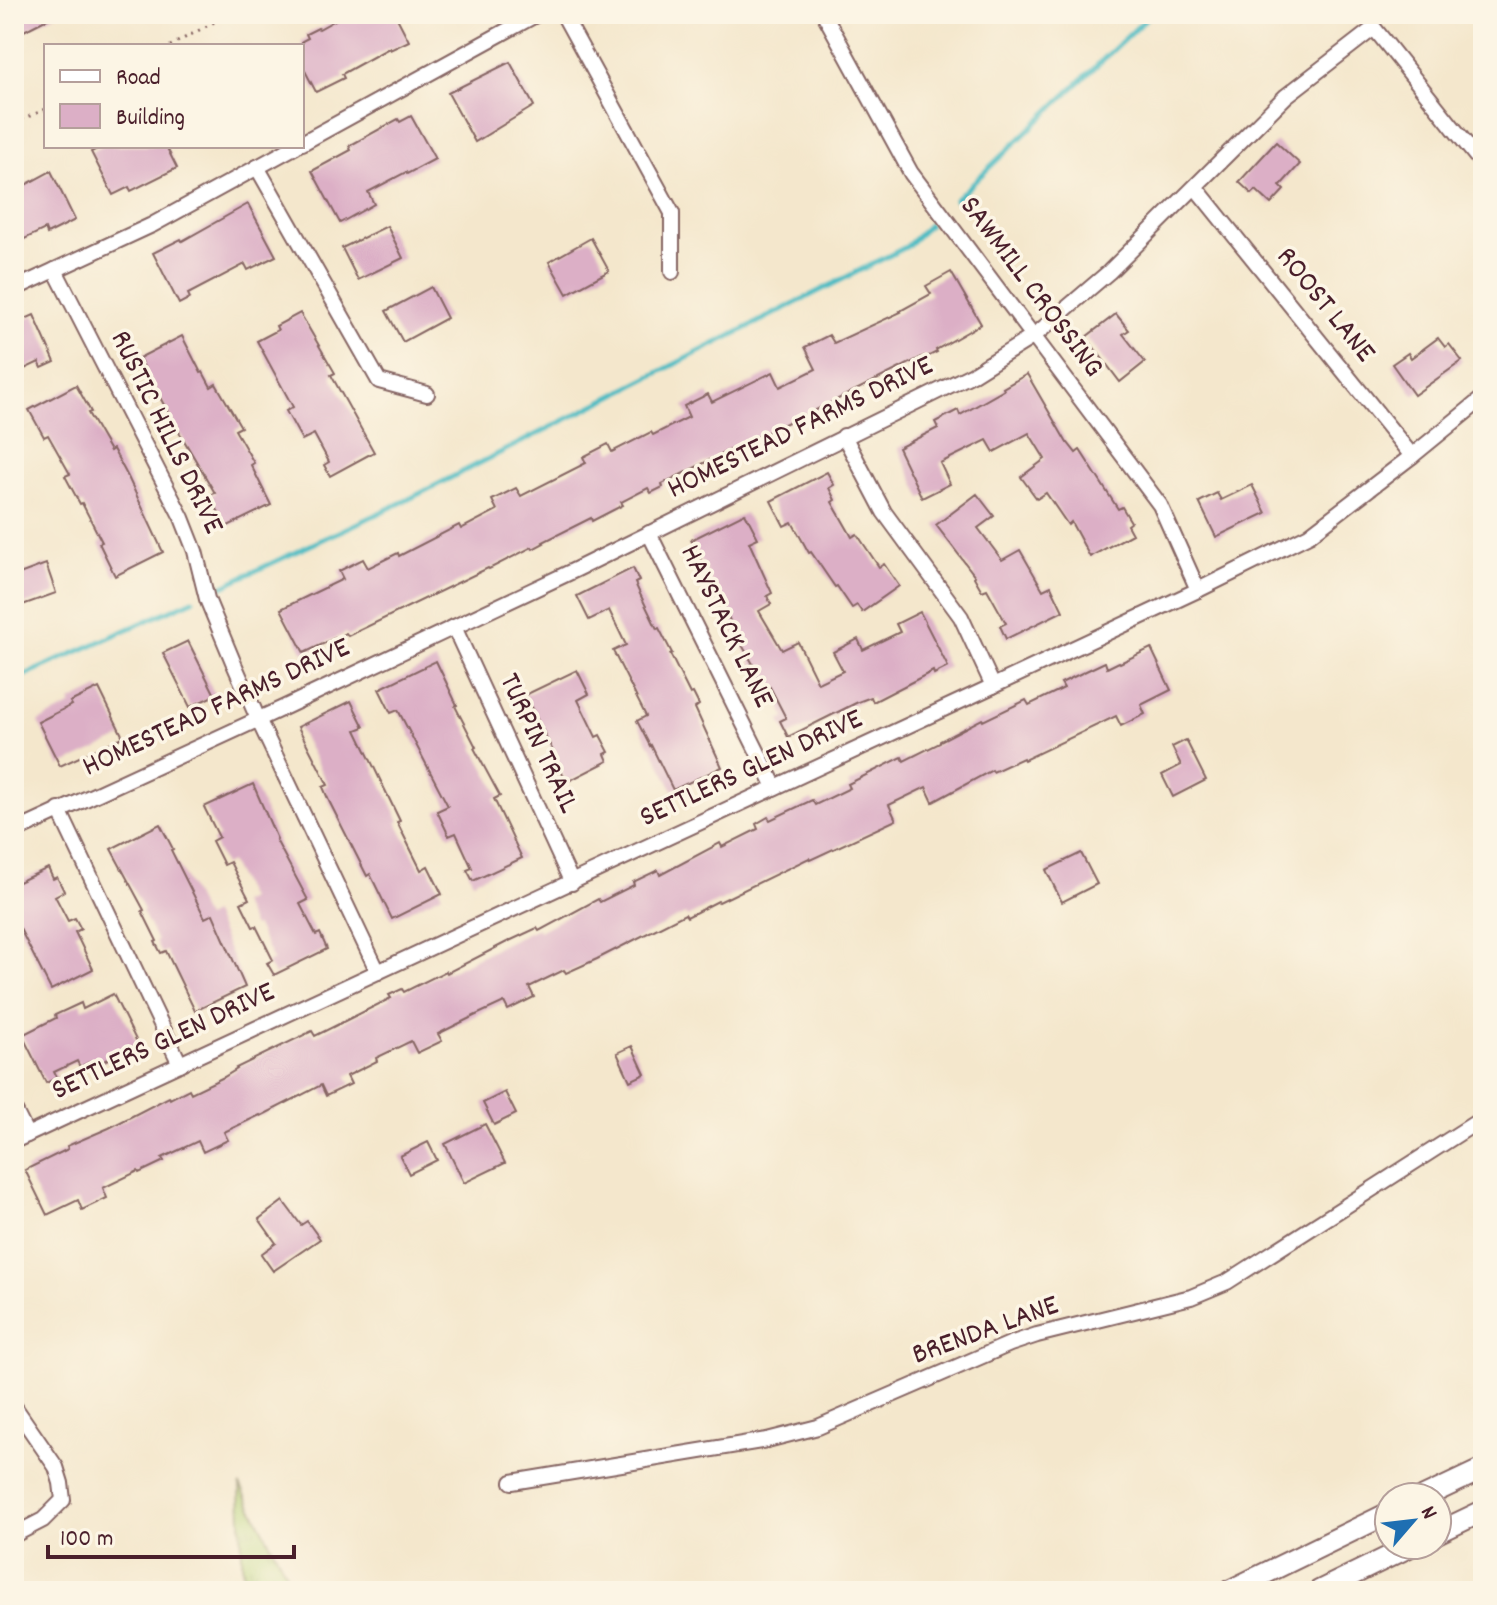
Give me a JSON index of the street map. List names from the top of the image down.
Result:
{
  "streets": {
    "street": [
      "SAWMILL CROSSING",
      "ROOST LANE",
      "HOMESTEAD FARMS DRIVE",
      "RUSTIC HILLS DRIVE",
      "HAYSTACK LANE",
      "TURPIN TRAIL",
      "SETTLERS GLEN DRIVE",
      "BRENDA LANE"
    ]
  },
  "crossings": [
    ["SAWMILL CROSSING", "HOMESTEAD FARMS DRIVE"],
    ["SAWMILL CROSSING", "SETTLERS GLEN DRIVE"],
    ["ROOST LANE", "HOMESTEAD FARMS DRIVE"],
    ["ROOST LANE", "SETTLERS GLEN DRIVE"],
    ["HOMESTEAD FARMS DRIVE", "RUSTIC HILLS DRIVE"],
    ["HOMESTEAD FARMS DRIVE", "HAYSTACK LANE"],
    ["HOMESTEAD FARMS DRIVE", "TURPIN TRAIL"],
    ["RUSTIC HILLS DRIVE", "SETTLERS GLEN DRIVE"],
    ["HAYSTACK LANE", "SETTLERS GLEN DRIVE"],
    ["TURPIN TRAIL", "SETTLERS GLEN DRIVE"]
  ],
  "legend": ["Road", "Building"],
  "scale_bar": "100 m",
  "north": "top right"
}
